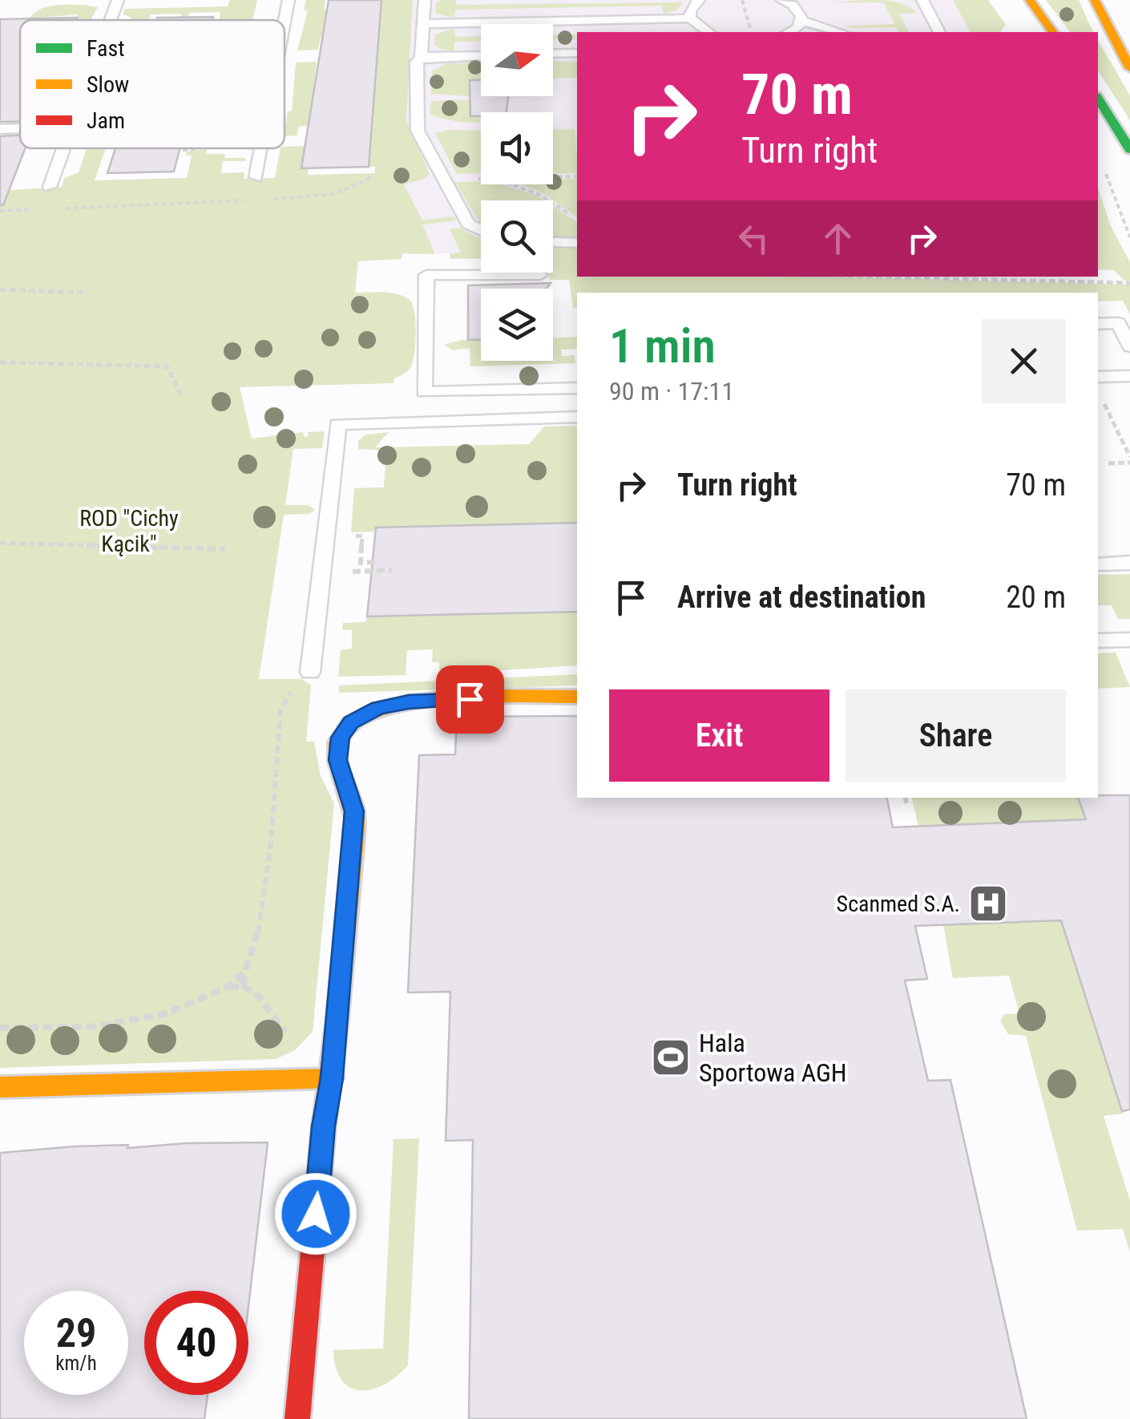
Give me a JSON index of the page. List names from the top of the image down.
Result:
{
  "parks": ["ROD \"Cichy Kącik\""],
  "places": {
    "hospital": ["Scanmed S.A."],
    "sports": ["Hala Sportowa AGH"]
  },
  "legend": ["Fast", "Slow", "Jam"],
  "north": "right",
  "page": {
    "turn": ["70 m", "Turn right"],
    "heading": ["1 min", "90 m · 17:11"],
    "list": [
      {
        "name": "Turn right",
        "value": "70 m"
      },
      {
        "name": "Arrive at destination",
        "value": "20 m"
      }
    ],
    "buttons": ["Exit", "Share"],
    "speed": "29 km/h",
    "limit": "40"
  }
}
